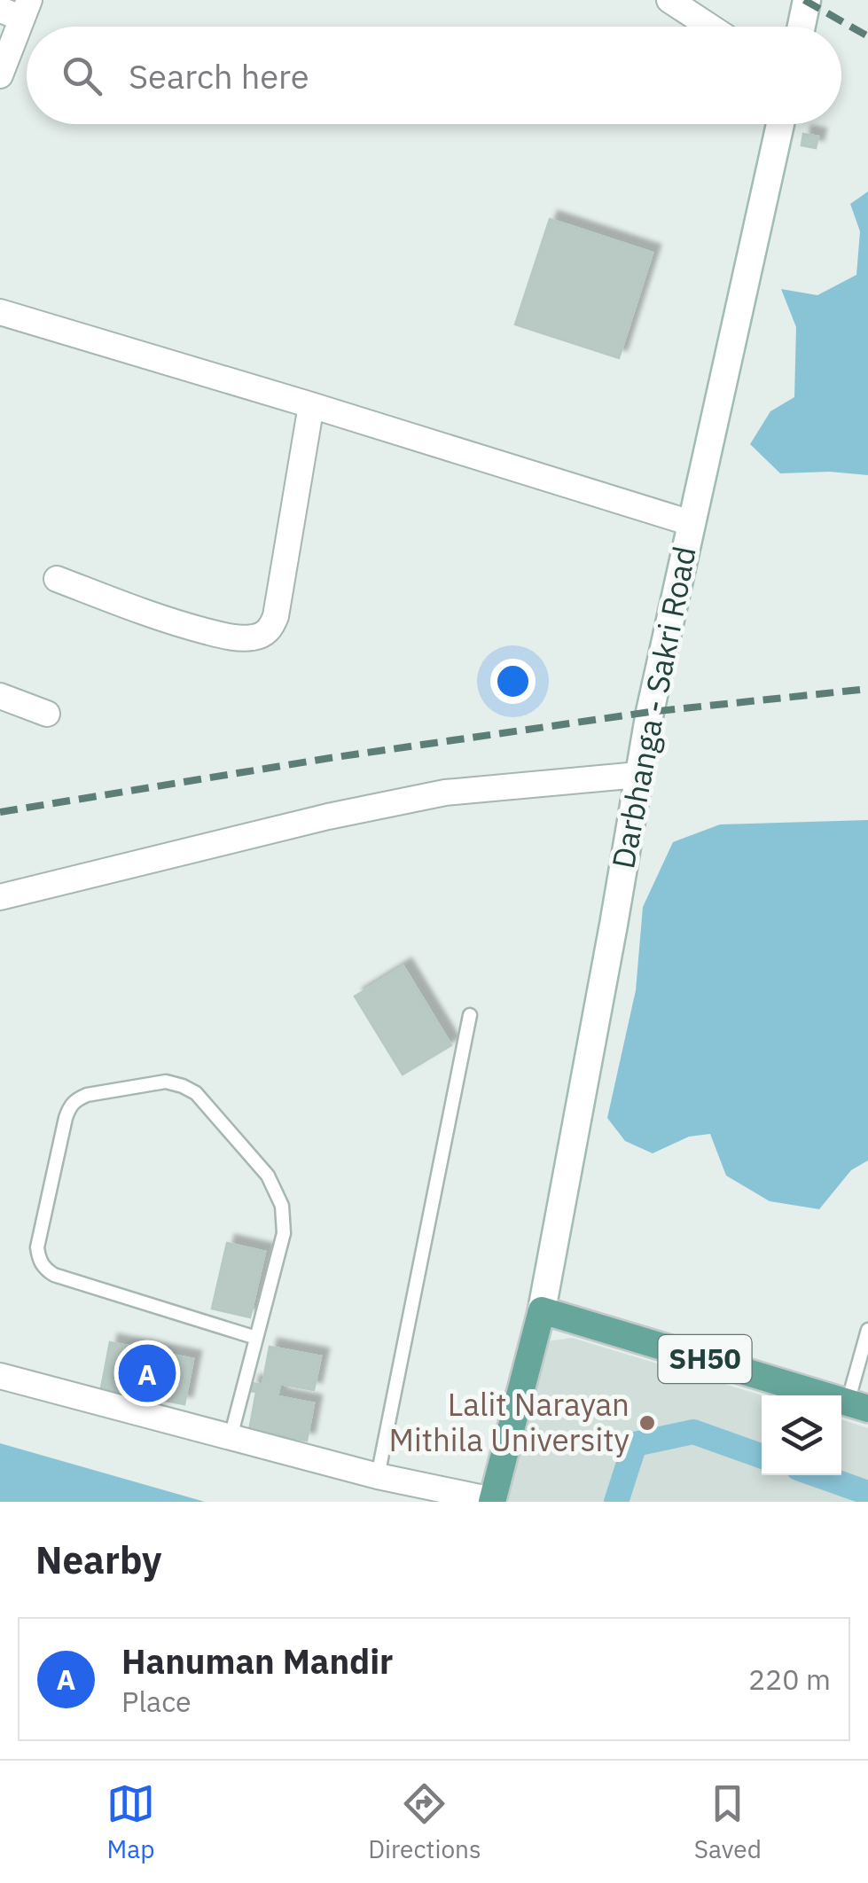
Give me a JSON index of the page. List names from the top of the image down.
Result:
{
  "streets": {
    "main road": ["Darbhanga - Sakri Road", "SH50"]
  },
  "crossings": [
    ["Darbhanga - Sakri Road", "SH50"]
  ],
  "places": ["Lalit Narayan Mithila University"],
  "page": {
    "search": "Search here",
    "pins": "A",
    "heading": "Nearby",
    "list": [
      {
        "mark": "A",
        "name": "Hanuman Mandir",
        "note": "Place",
        "value": "220 m"
      }
    ],
    "nav": ["Map", "Directions", "Saved"]
  }
}
